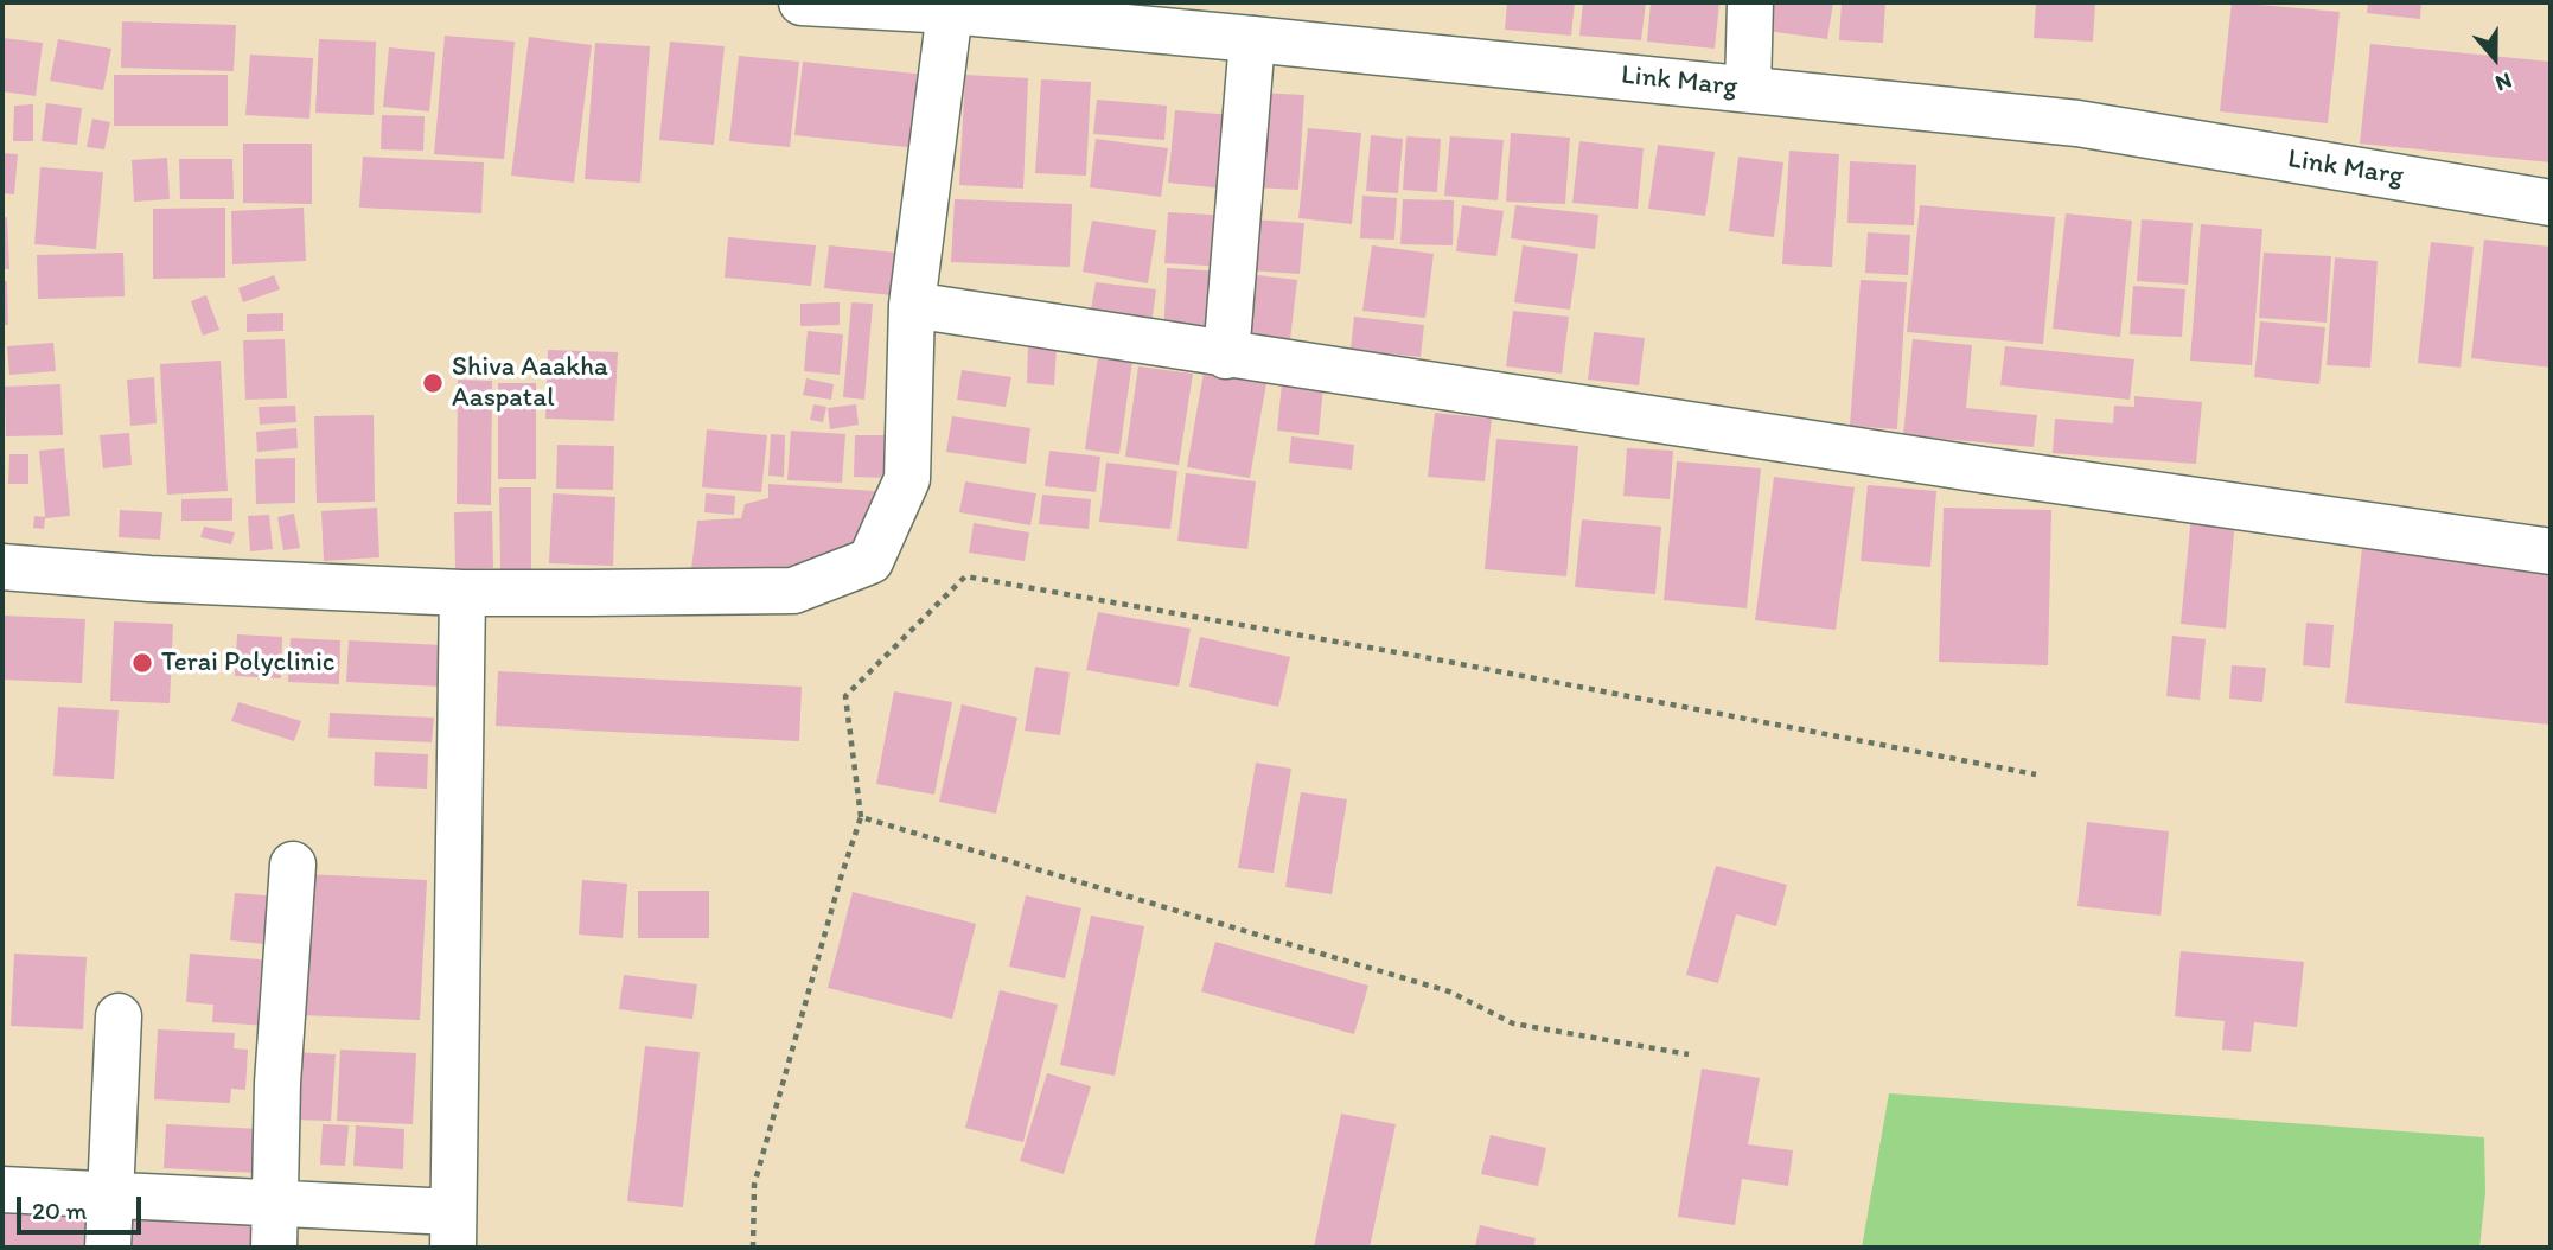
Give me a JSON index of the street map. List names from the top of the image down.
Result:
{
  "streets": {
    "street": ["Link Marg"]
  },
  "places": ["Shiva Aaakha Aaspatal", "Terai Polyclinic"],
  "scale_bar": "20 m",
  "north": "bottom"
}
